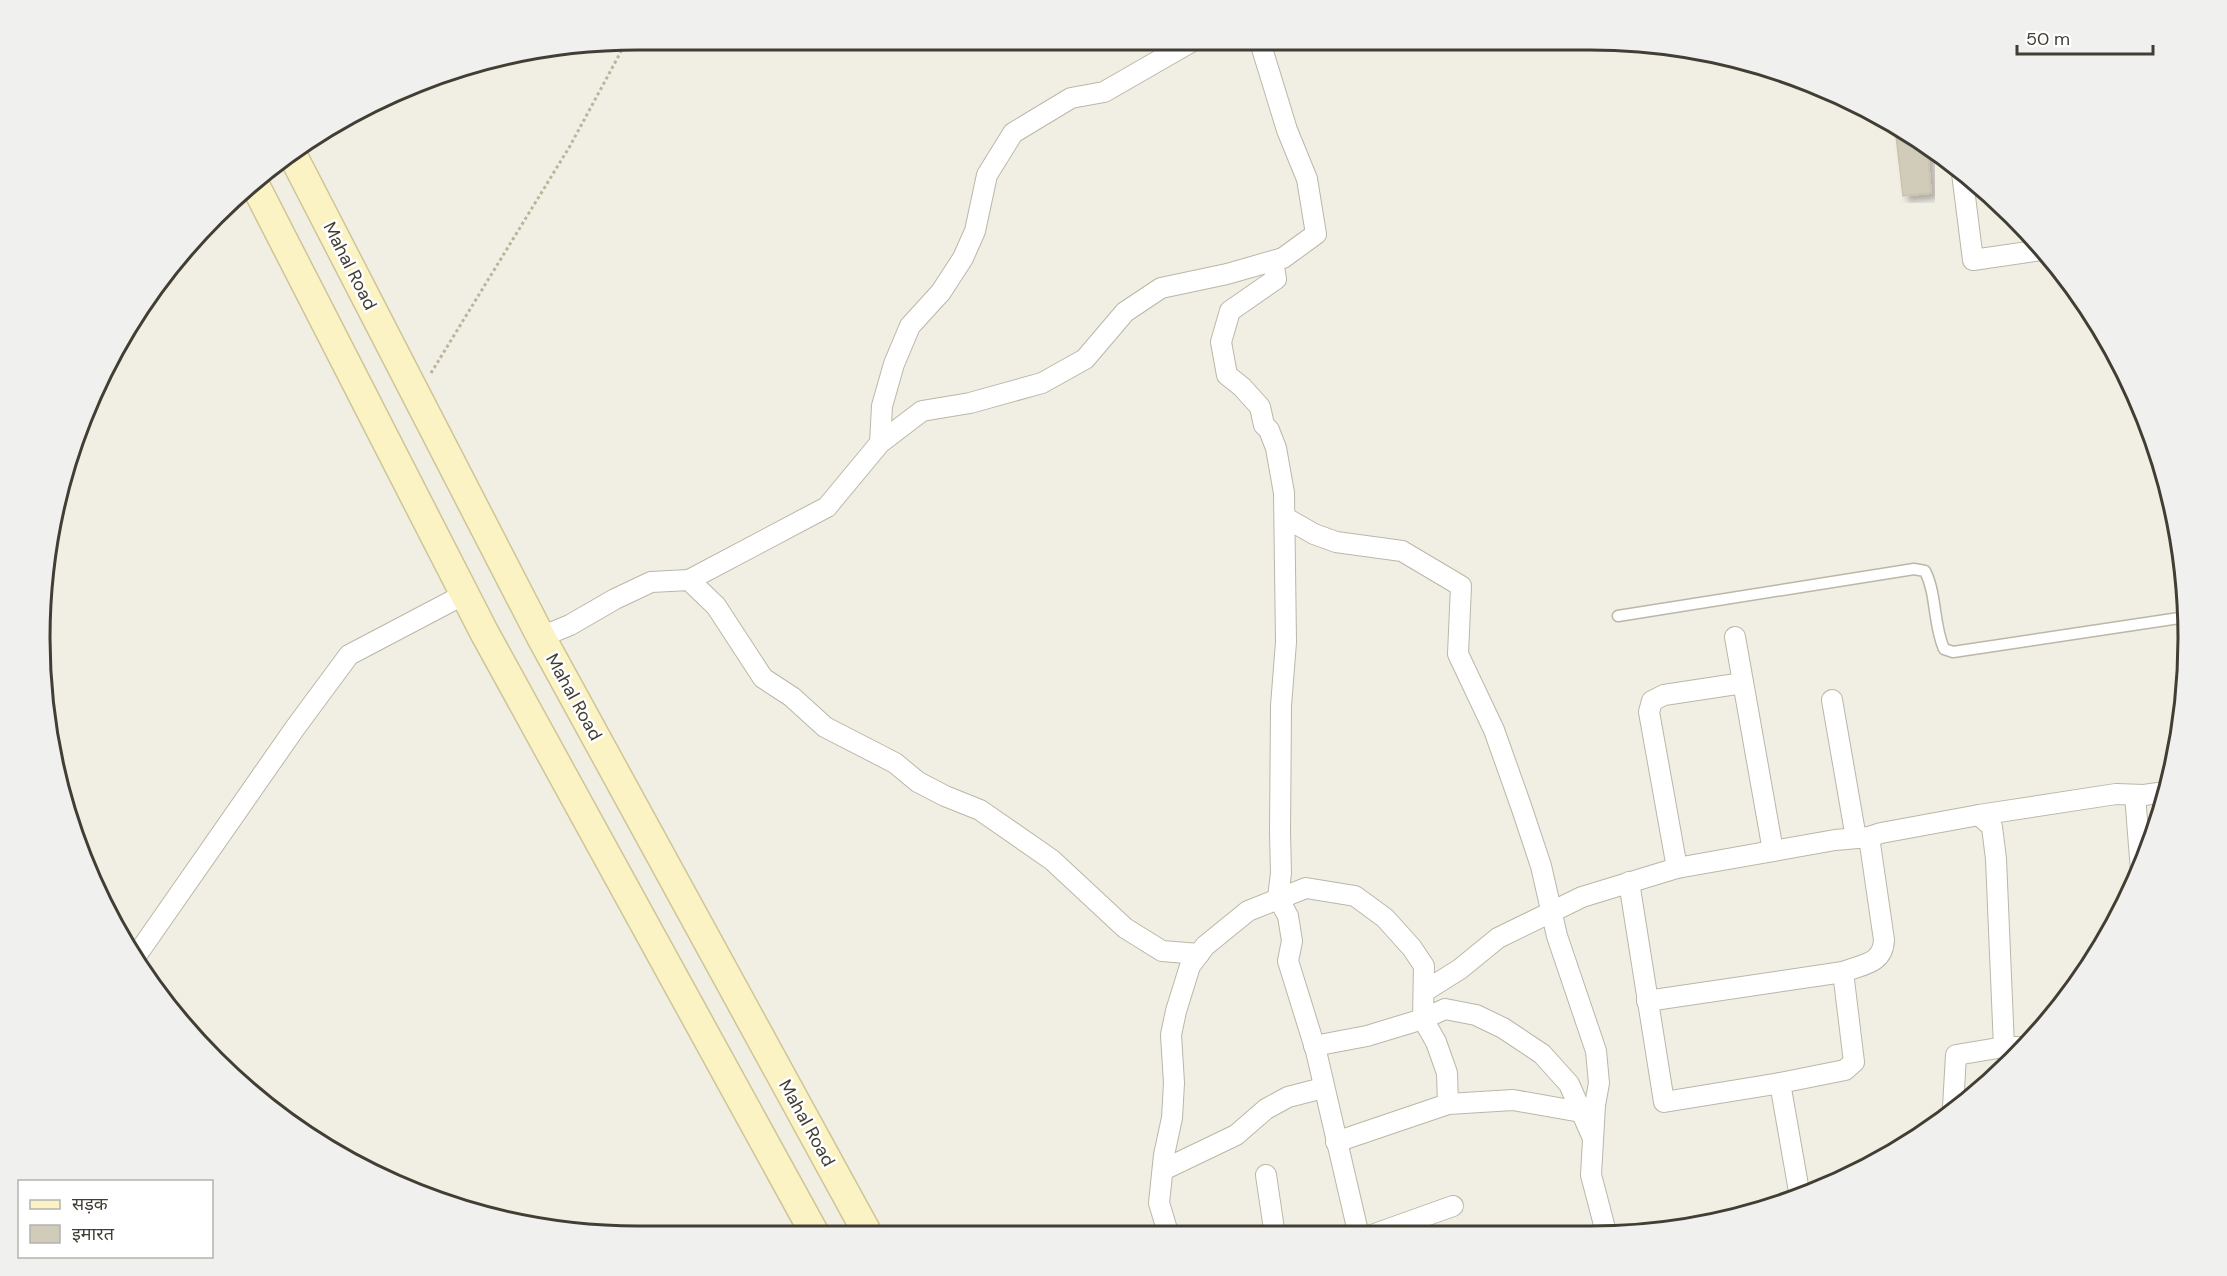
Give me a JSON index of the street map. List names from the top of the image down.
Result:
{
  "streets": {
    "main road": ["Mahal Road"]
  },
  "legend": ["सड़क", "इमारत"],
  "scale_bar": "50 m"
}
